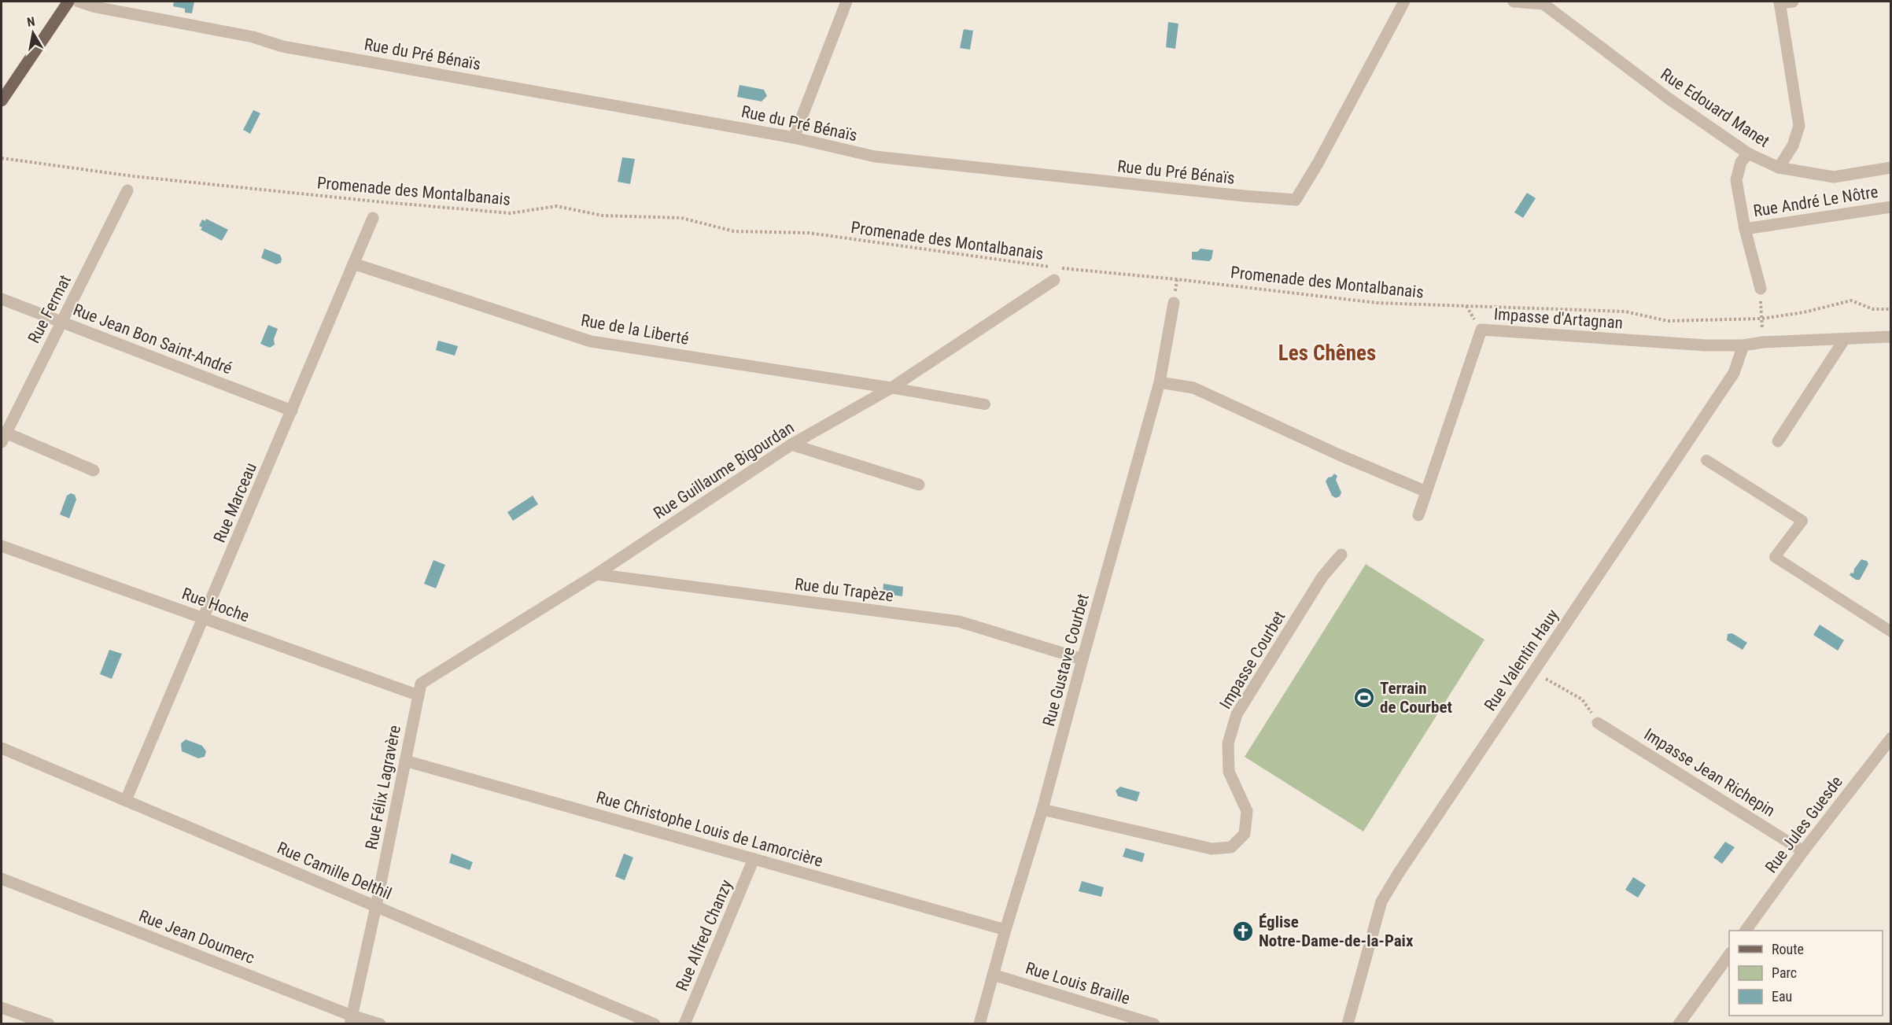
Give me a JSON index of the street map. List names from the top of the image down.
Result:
{
  "streets": {
    "street": [
      "Rue du Pré Bénaïs",
      "Rue Edouard Manet",
      "Rue André Le Nôtre",
      "Rue Fermat",
      "Impasse d'Artagnan",
      "Rue de la Liberté",
      "Rue Jean Bon Saint-André",
      "Rue Guillaume Bigourdan",
      "Rue Marceau",
      "Rue du Trapèze",
      "Rue Hoche",
      "Rue Gustave Courbet",
      "Impasse Courbet",
      "Rue Valentin Hauy",
      "Impasse Jean Richepin",
      "Rue Félix Lagravère",
      "Rue Jules Guesde",
      "Rue Christophe Louis de Lamorcière",
      "Rue Camille Delthil",
      "Rue Alfred Chanzy",
      "Rue Jean Doumerc",
      "Rue Louis Braille"
    ],
    "path": ["Promenade des Montalbanais"]
  },
  "crossings": [
    ["Rue Fermat", "Rue Jean Bon Saint-André"],
    ["Impasse d'Artagnan", "Rue Valentin Hauy"],
    ["Rue de la Liberté", "Rue Guillaume Bigourdan"],
    ["Rue de la Liberté", "Rue Marceau"],
    ["Rue Jean Bon Saint-André", "Rue Marceau"],
    ["Rue Guillaume Bigourdan", "Rue du Trapèze"],
    ["Rue Guillaume Bigourdan", "Rue Hoche"],
    ["Rue Guillaume Bigourdan", "Rue Félix Lagravère"],
    ["Rue Marceau", "Rue Hoche"],
    ["Rue Marceau", "Rue Camille Delthil"],
    ["Rue du Trapèze", "Rue Gustave Courbet"],
    ["Rue Hoche", "Rue Félix Lagravère"],
    ["Rue Gustave Courbet", "Impasse Courbet"],
    ["Rue Gustave Courbet", "Rue Christophe Louis de Lamorcière"],
    ["Rue Gustave Courbet", "Rue Louis Braille"],
    ["Impasse Jean Richepin", "Rue Jules Guesde"],
    ["Rue Félix Lagravère", "Rue Christophe Louis de Lamorcière"],
    ["Rue Félix Lagravère", "Rue Camille Delthil"],
    ["Rue Félix Lagravère", "Rue Jean Doumerc"],
    ["Rue Christophe Louis de Lamorcière", "Rue Alfred Chanzy"]
  ],
  "districts": ["Les Chênes"],
  "places": {
    "sports": ["Terrain de Courbet"],
    "church": ["Église Notre-Dame-de-la-Paix"]
  },
  "legend": ["Route", "Parc", "Eau"],
  "north": "top"
}
